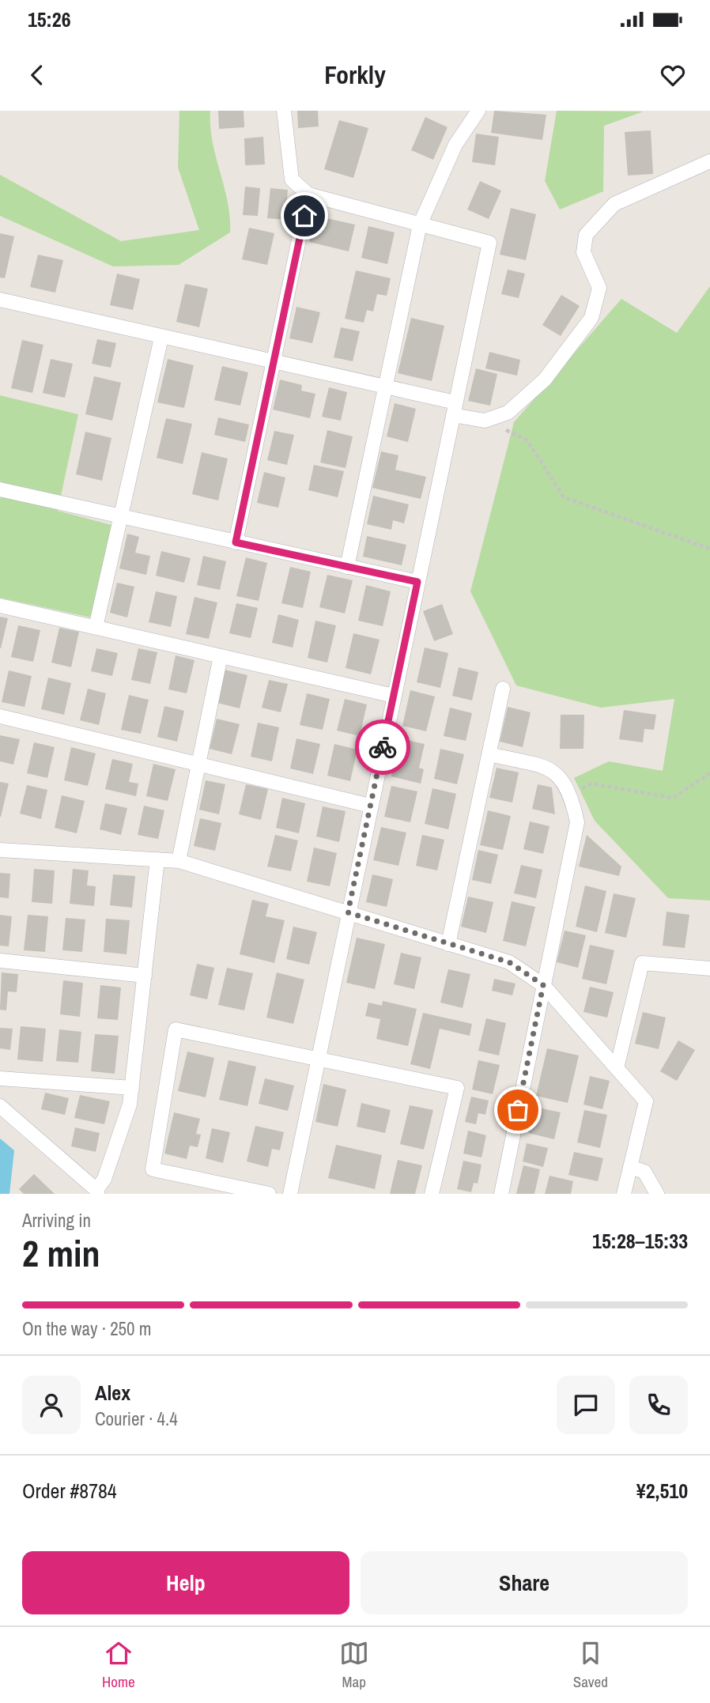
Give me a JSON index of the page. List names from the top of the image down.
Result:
{
  "page": {
    "status": "15:26",
    "header": "Forkly",
    "heading": ["2 min", "Arriving in", "15:28–15:33"],
    "panel": [
      "Alex",
      "Courier · 4.4",
      "Order #8784",
      "¥2,510"
    ],
    "bar": "On the way · 250 m",
    "buttons": ["Help", "Share"],
    "tabs": ["Home", "Map", "Saved"]
  }
}
